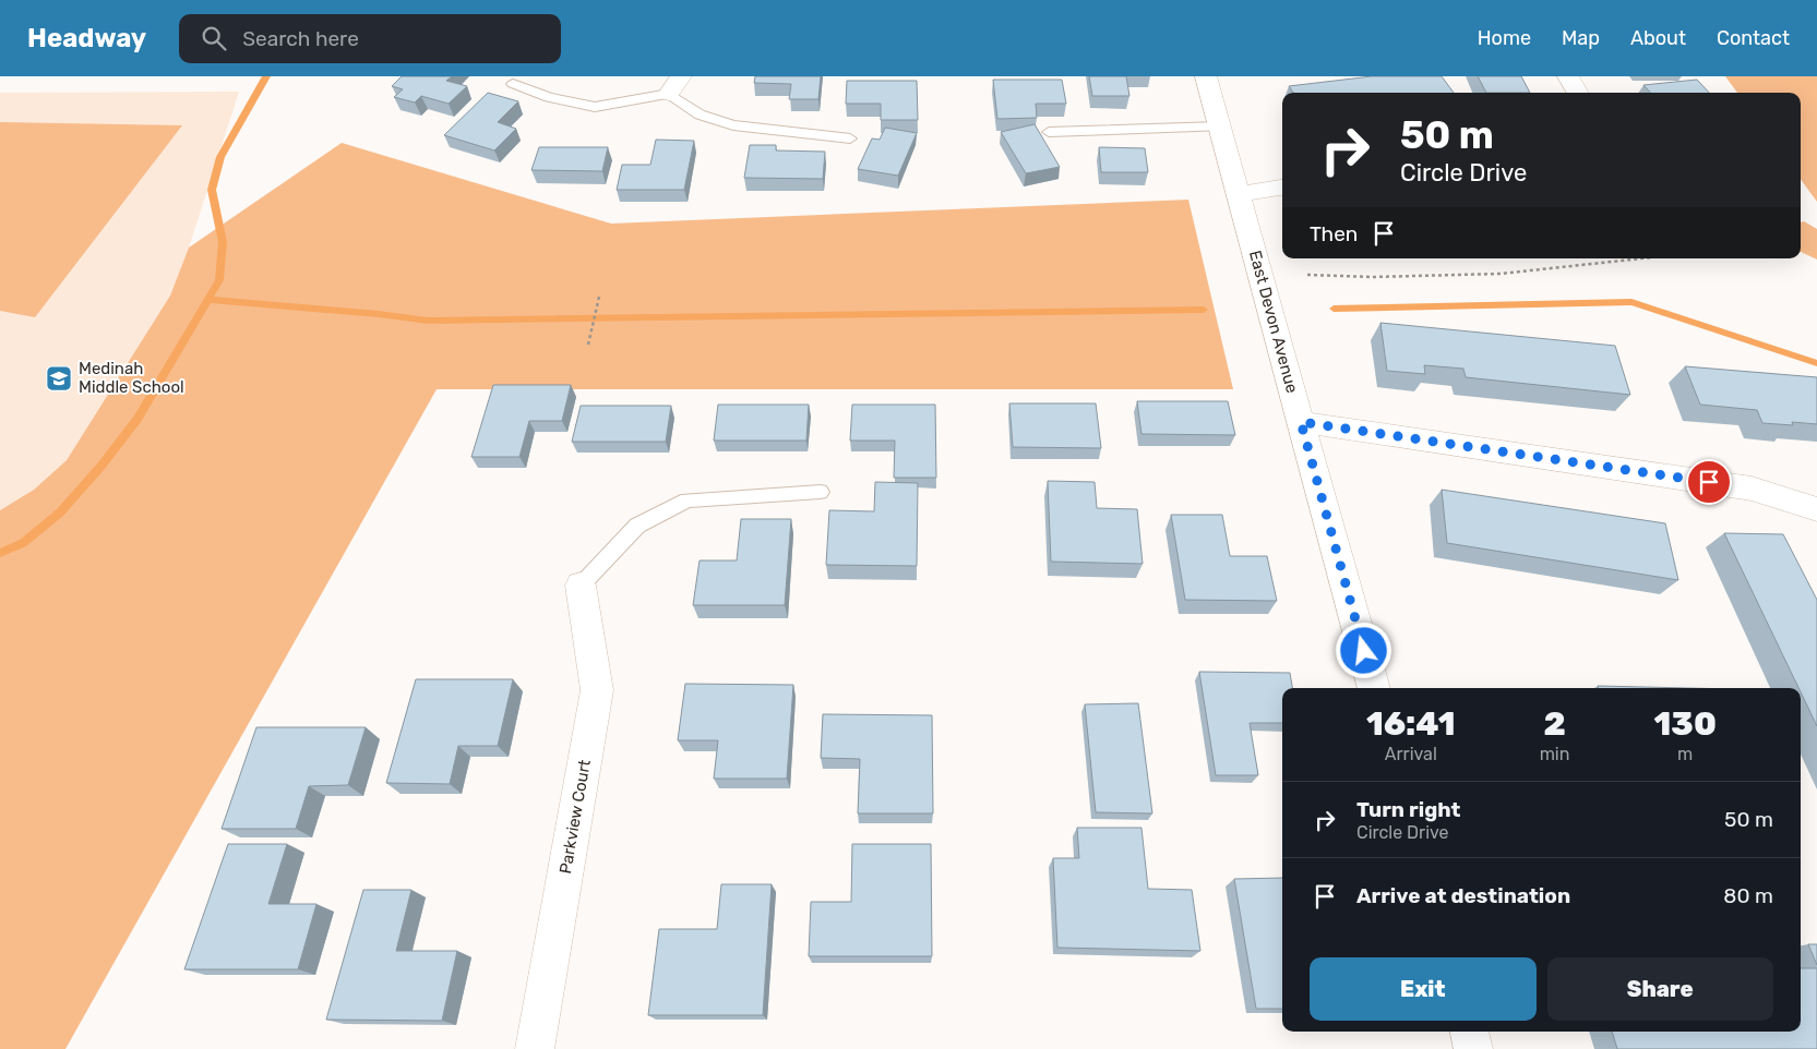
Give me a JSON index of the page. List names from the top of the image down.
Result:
{
  "streets": {
    "street": ["East Devon Avenue", "Parkview Court"]
  },
  "places": {
    "school or university": ["Medinah Middle School"]
  },
  "page": {
    "header": "Headway",
    "search": "Search here",
    "nav": [
      "Home",
      "Map",
      "About",
      "Contact"
    ],
    "turn": ["50 m", "Circle Drive"],
    "then": "Then",
    "eta": [
      "16:41",
      "Arrival",
      "2",
      "min",
      "130",
      "m"
    ],
    "list": [
      {
        "name": "Turn right",
        "note": "Circle Drive",
        "value": "50 m"
      },
      {
        "name": "Arrive at destination",
        "value": "80 m"
      }
    ],
    "buttons": ["Exit", "Share"]
  }
}
